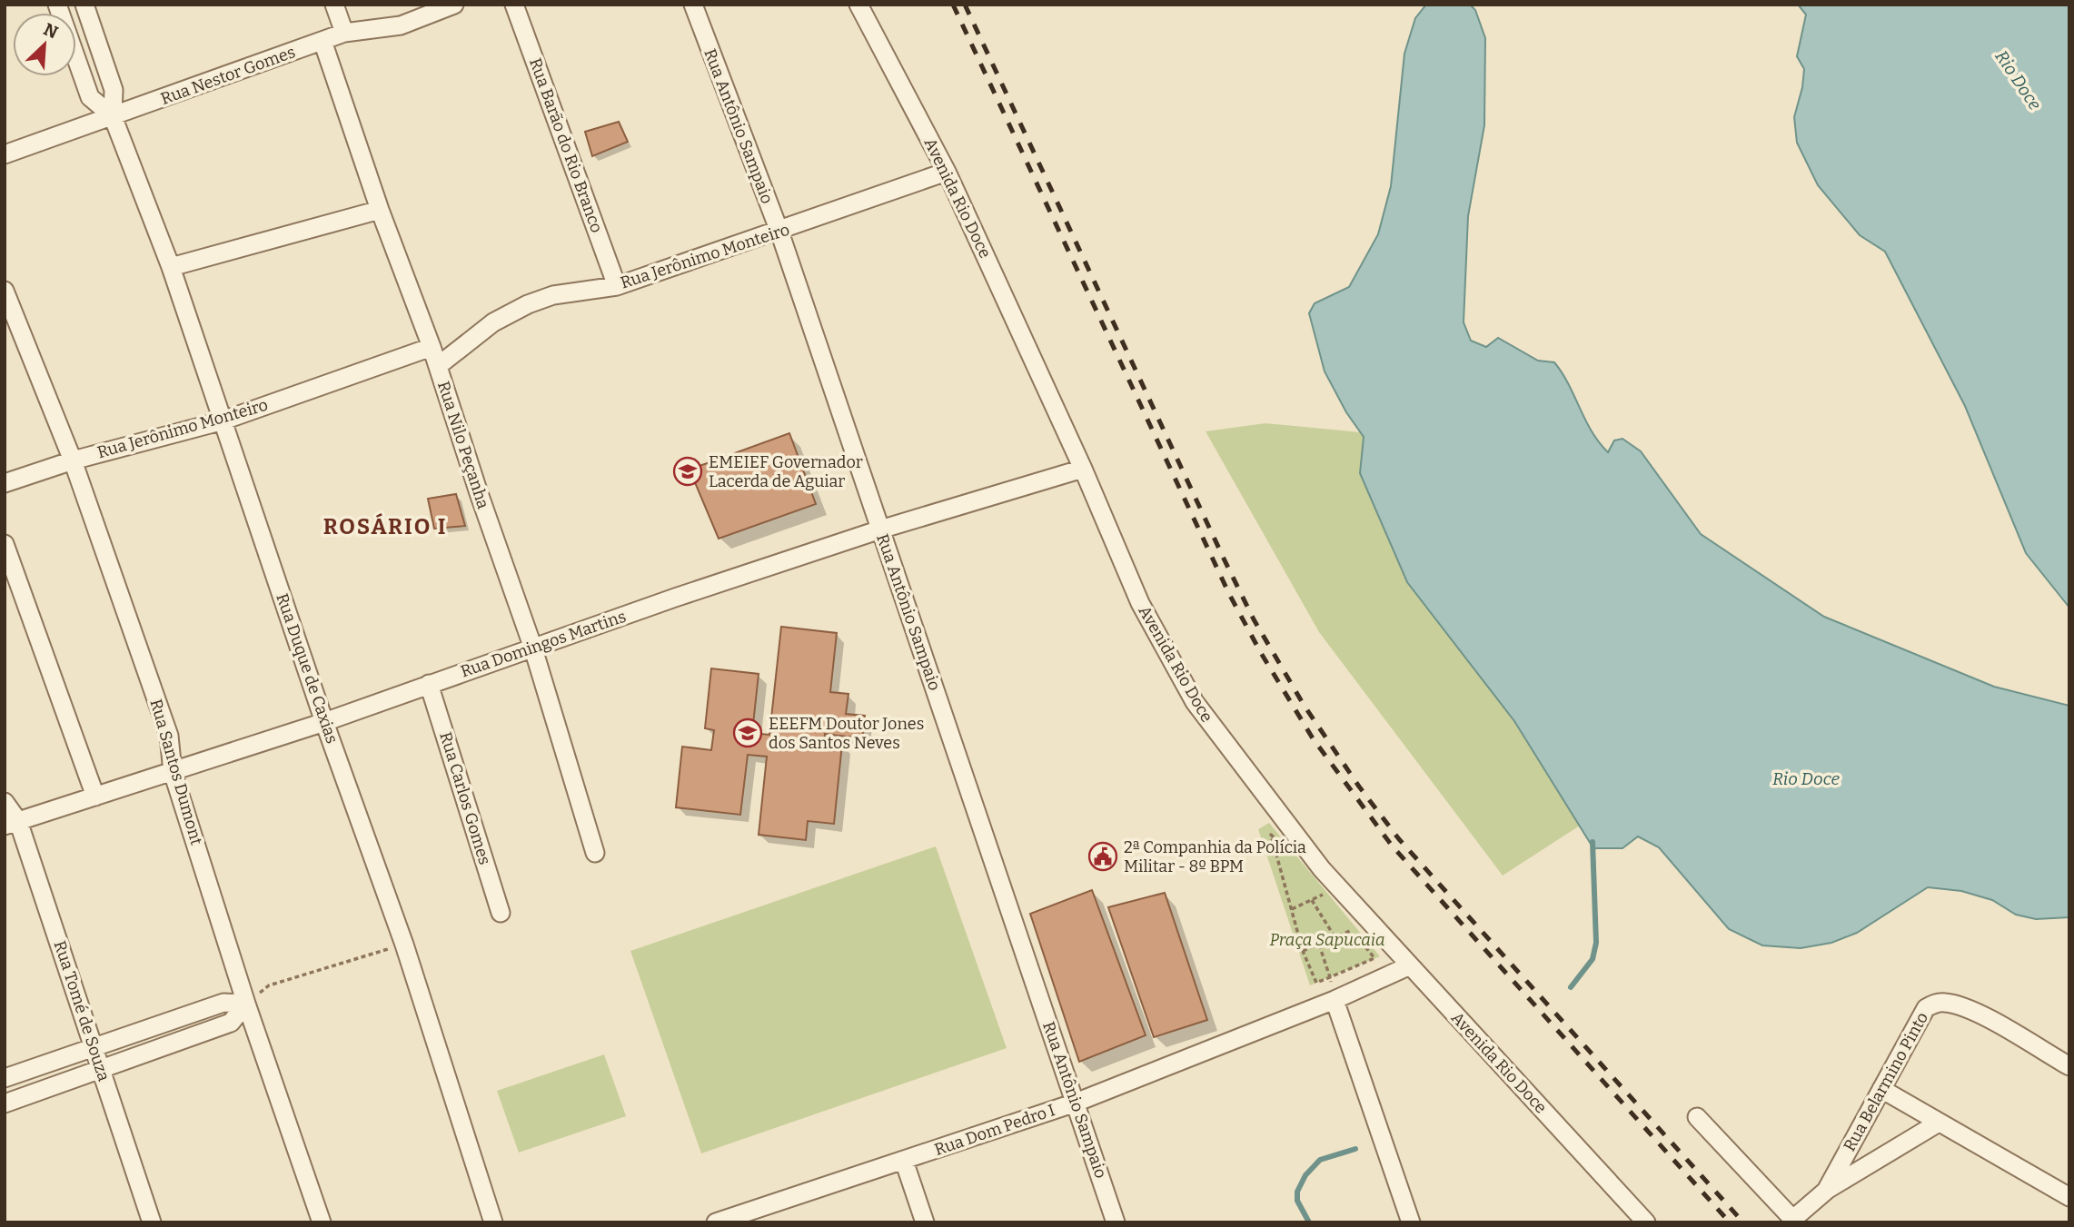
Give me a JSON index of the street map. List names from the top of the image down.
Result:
{
  "streets": {
    "street": [
      "Rua Nestor Gomes",
      "Rua Antônio Sampaio",
      "Rua Barão do Rio Branco",
      "Avenida Rio Doce",
      "Rua Jerônimo Monteiro",
      "Rua Nilo Peçanha",
      "Rua Domingos Martins",
      "Rua Duque de Caxias",
      "Rua Santos Dumont",
      "Rua Carlos Gomes",
      "Rua Tomé de Souza",
      "Rua Belarmino Pinto",
      "Rua Dom Pedro I"
    ]
  },
  "crossings": [
    ["Rua Nestor Gomes", "Rua Nilo Peçanha"],
    ["Rua Nestor Gomes", "Rua Duque de Caxias"],
    ["Rua Antônio Sampaio", "Rua Jerônimo Monteiro"],
    ["Rua Antônio Sampaio", "Rua Domingos Martins"],
    ["Rua Antônio Sampaio", "Rua Dom Pedro I"],
    ["Rua Barão do Rio Branco", "Rua Jerônimo Monteiro"],
    ["Avenida Rio Doce", "Rua Jerônimo Monteiro"],
    ["Avenida Rio Doce", "Rua Domingos Martins"],
    ["Avenida Rio Doce", "Rua Dom Pedro I"],
    ["Rua Jerônimo Monteiro", "Rua Nilo Peçanha"],
    ["Rua Jerônimo Monteiro", "Rua Duque de Caxias"],
    ["Rua Jerônimo Monteiro", "Rua Santos Dumont"],
    ["Rua Nilo Peçanha", "Rua Domingos Martins"],
    ["Rua Domingos Martins", "Rua Duque de Caxias"],
    ["Rua Domingos Martins", "Rua Santos Dumont"],
    ["Rua Domingos Martins", "Rua Carlos Gomes"],
    ["Rua Domingos Martins", "Rua Tomé de Souza"]
  ],
  "districts": ["ROSÁRIO I"],
  "water": ["Rio Doce"],
  "parks": ["Praça Sapucaia"],
  "places": {
    "school or university": ["EMEIEF Governador Lacerda de Aguiar", "EEEFM Doutor Jones dos Santos Neves"],
    "public building": ["2ª Companhia da Polícia Militar - 8º BPM"]
  },
  "north": "top right"
}
